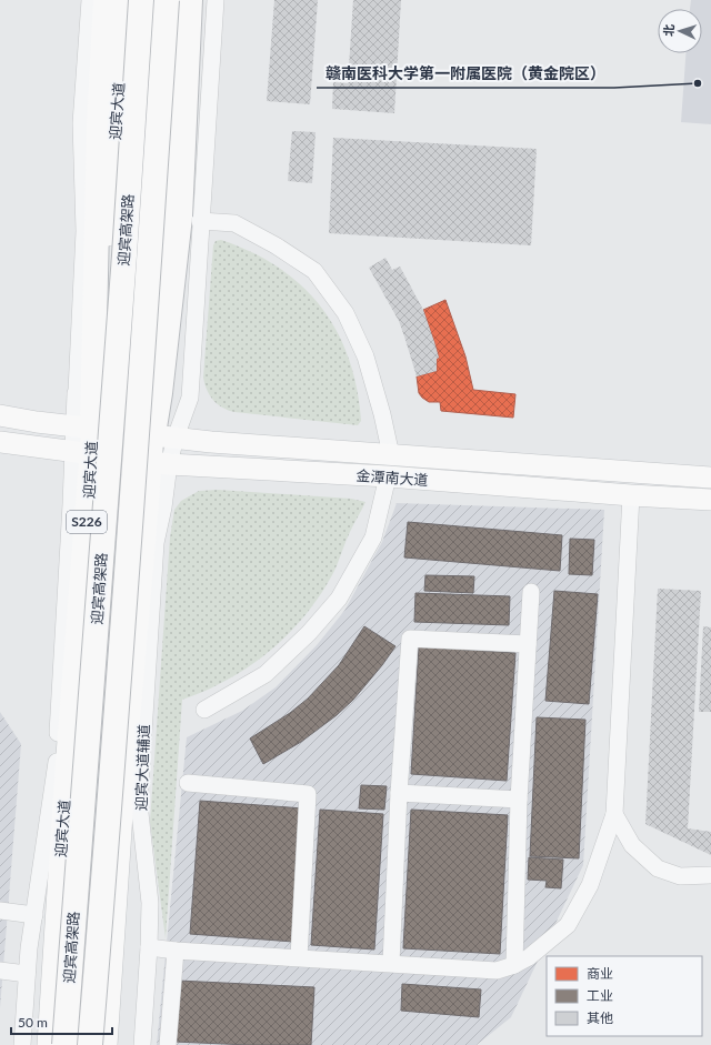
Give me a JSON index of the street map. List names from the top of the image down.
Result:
{
  "streets": {
    "highway": ["迎宾高架路"],
    "main road": ["迎宾大道", "金潭南大道", "S226"],
    "street": ["迎宾大道辅道"]
  },
  "crossings": [
    ["迎宾大道", "金潭南大道"],
    ["金潭南大道", "迎宾大道辅道"]
  ],
  "places": ["赣南医科大学第一附属医院（黄金院区）"],
  "legend": ["商业", "工业", "其他"],
  "scale_bar": "50 m",
  "north": "left"
}
